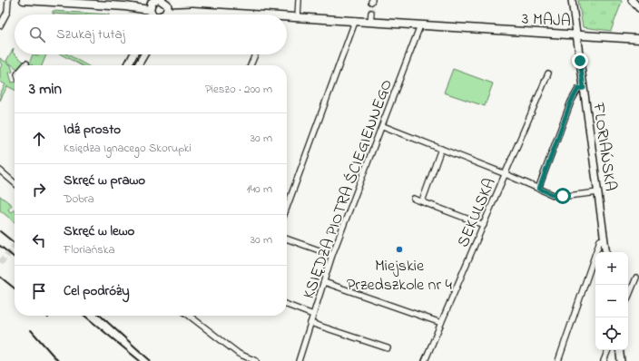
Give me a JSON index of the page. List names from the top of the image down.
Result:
{
  "streets": {
    "main road": ["3 MAJA"],
    "street": ["FLORIAŃSKA", "KSIĘDZA PIOTRA ŚCIEGIENNEGO", "SEKULSKA"]
  },
  "crossings": [
    ["3 MAJA", "FLORIAŃSKA"],
    ["3 MAJA", "KSIĘDZA PIOTRA ŚCIEGIENNEGO"]
  ],
  "places": ["Miejskie Przedszkole nr 4"],
  "page": {
    "search": "Szukaj tutaj",
    "heading": ["3 min", "Pieszo · 200 m"],
    "list": [
      ["Idź prosto", "Księdza Ignacego Skorupki", "30 m"],
      ["Skręć w prawo", "Dobra", "140 m"],
      ["Skręć w lewo", "Floriańska", "30 m"],
      "Cel podróży"
    ],
    "map_buttons": ["+", "−"]
  }
}
